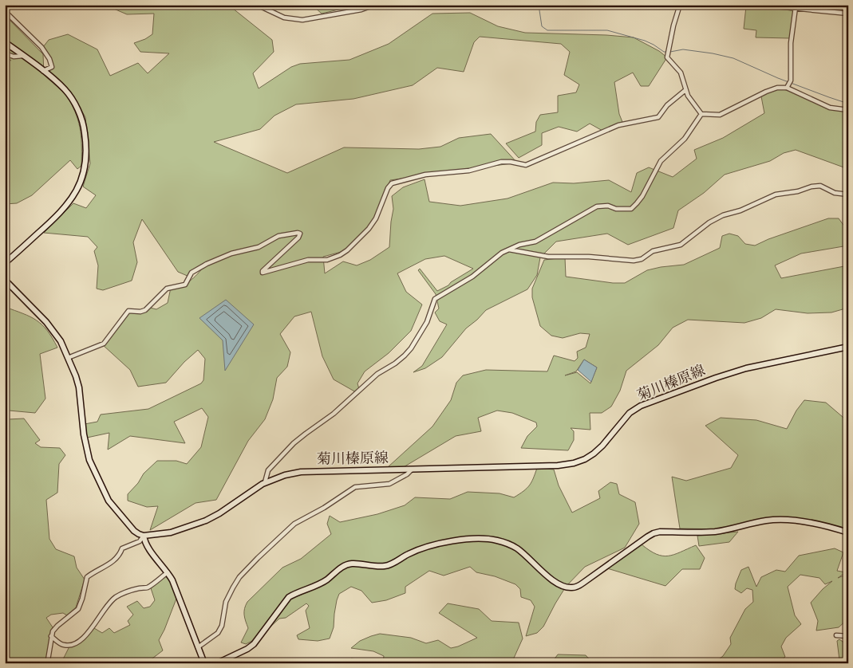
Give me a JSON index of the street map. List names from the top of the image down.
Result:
{
  "streets": {
    "street": ["菊川榛原線"]
  }
}
